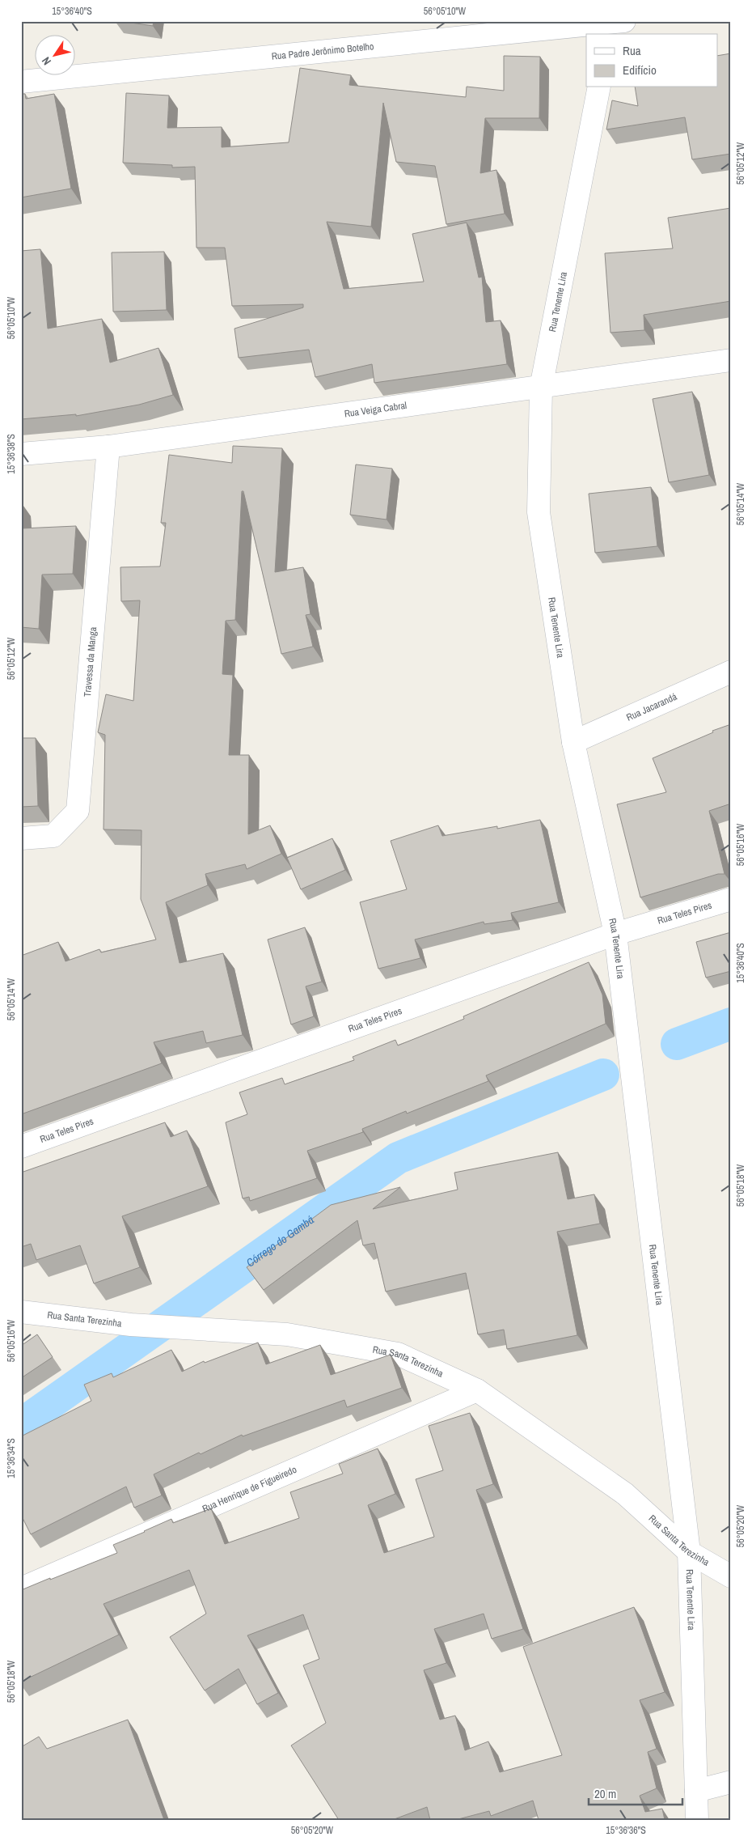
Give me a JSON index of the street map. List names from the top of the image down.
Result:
{
  "streets": {
    "street": [
      "Rua Padre Jerônimo Botelho",
      "Rua Tenente Lira",
      "Rua Veiga Cabral",
      "Travessa da Manga",
      "Rua Jacarandá",
      "Rua Teles Pires",
      "Rua Santa Terezinha",
      "Rua Henrique de Figueiredo"
    ]
  },
  "crossings": [
    ["Rua Tenente Lira", "Rua Veiga Cabral"],
    ["Rua Tenente Lira", "Rua Jacarandá"],
    ["Rua Tenente Lira", "Rua Teles Pires"],
    ["Rua Tenente Lira", "Rua Santa Terezinha"],
    ["Rua Veiga Cabral", "Travessa da Manga"],
    ["Rua Santa Terezinha", "Rua Henrique de Figueiredo"]
  ],
  "water": ["Córrego do Gambá"],
  "legend": ["Rua", "Edifício"],
  "scale_bar": "20 m",
  "north": "bottom left",
  "coordinates": [
    "15°36'40\"S",
    "56°05'10\"W",
    "56°05'12\"W",
    "15°36'38\"S",
    "56°05'14\"W",
    "56°05'16\"W",
    "56°05'18\"W",
    "15°36'34\"S",
    "56°05'20\"W",
    "15°36'36\"S"
  ]
}
